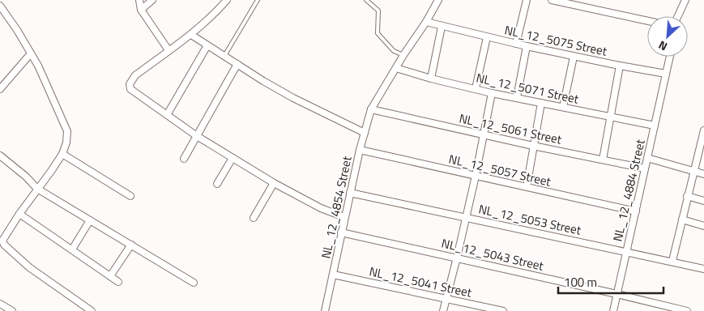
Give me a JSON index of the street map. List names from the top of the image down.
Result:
{
  "streets": {
    "street": [
      "NL_12_5075 Street",
      "NL_12_5071 Street",
      "NL_12_5061 Street",
      "NL_12_5057 Street",
      "NL_12_4884 Street",
      "NL_12_4854 Street",
      "NL_12_5053 Street",
      "NL_12_5043 Street",
      "NL_12_5041 Street"
    ]
  },
  "crossings": [
    ["NL_12_5075 Street", "NL_12_4884 Street"],
    ["NL_12_5075 Street", "NL_12_4854 Street"],
    ["NL_12_5071 Street", "NL_12_4884 Street"],
    ["NL_12_5071 Street", "NL_12_4854 Street"],
    ["NL_12_5061 Street", "NL_12_4884 Street"],
    ["NL_12_5061 Street", "NL_12_4854 Street"],
    ["NL_12_5057 Street", "NL_12_4884 Street"],
    ["NL_12_5057 Street", "NL_12_4854 Street"],
    ["NL_12_4884 Street", "NL_12_5053 Street"],
    ["NL_12_4884 Street", "NL_12_5043 Street"],
    ["NL_12_4854 Street", "NL_12_5053 Street"],
    ["NL_12_4854 Street", "NL_12_5043 Street"],
    ["NL_12_4854 Street", "NL_12_5041 Street"]
  ],
  "scale_bar": "100 m",
  "north": "bottom left"
}
